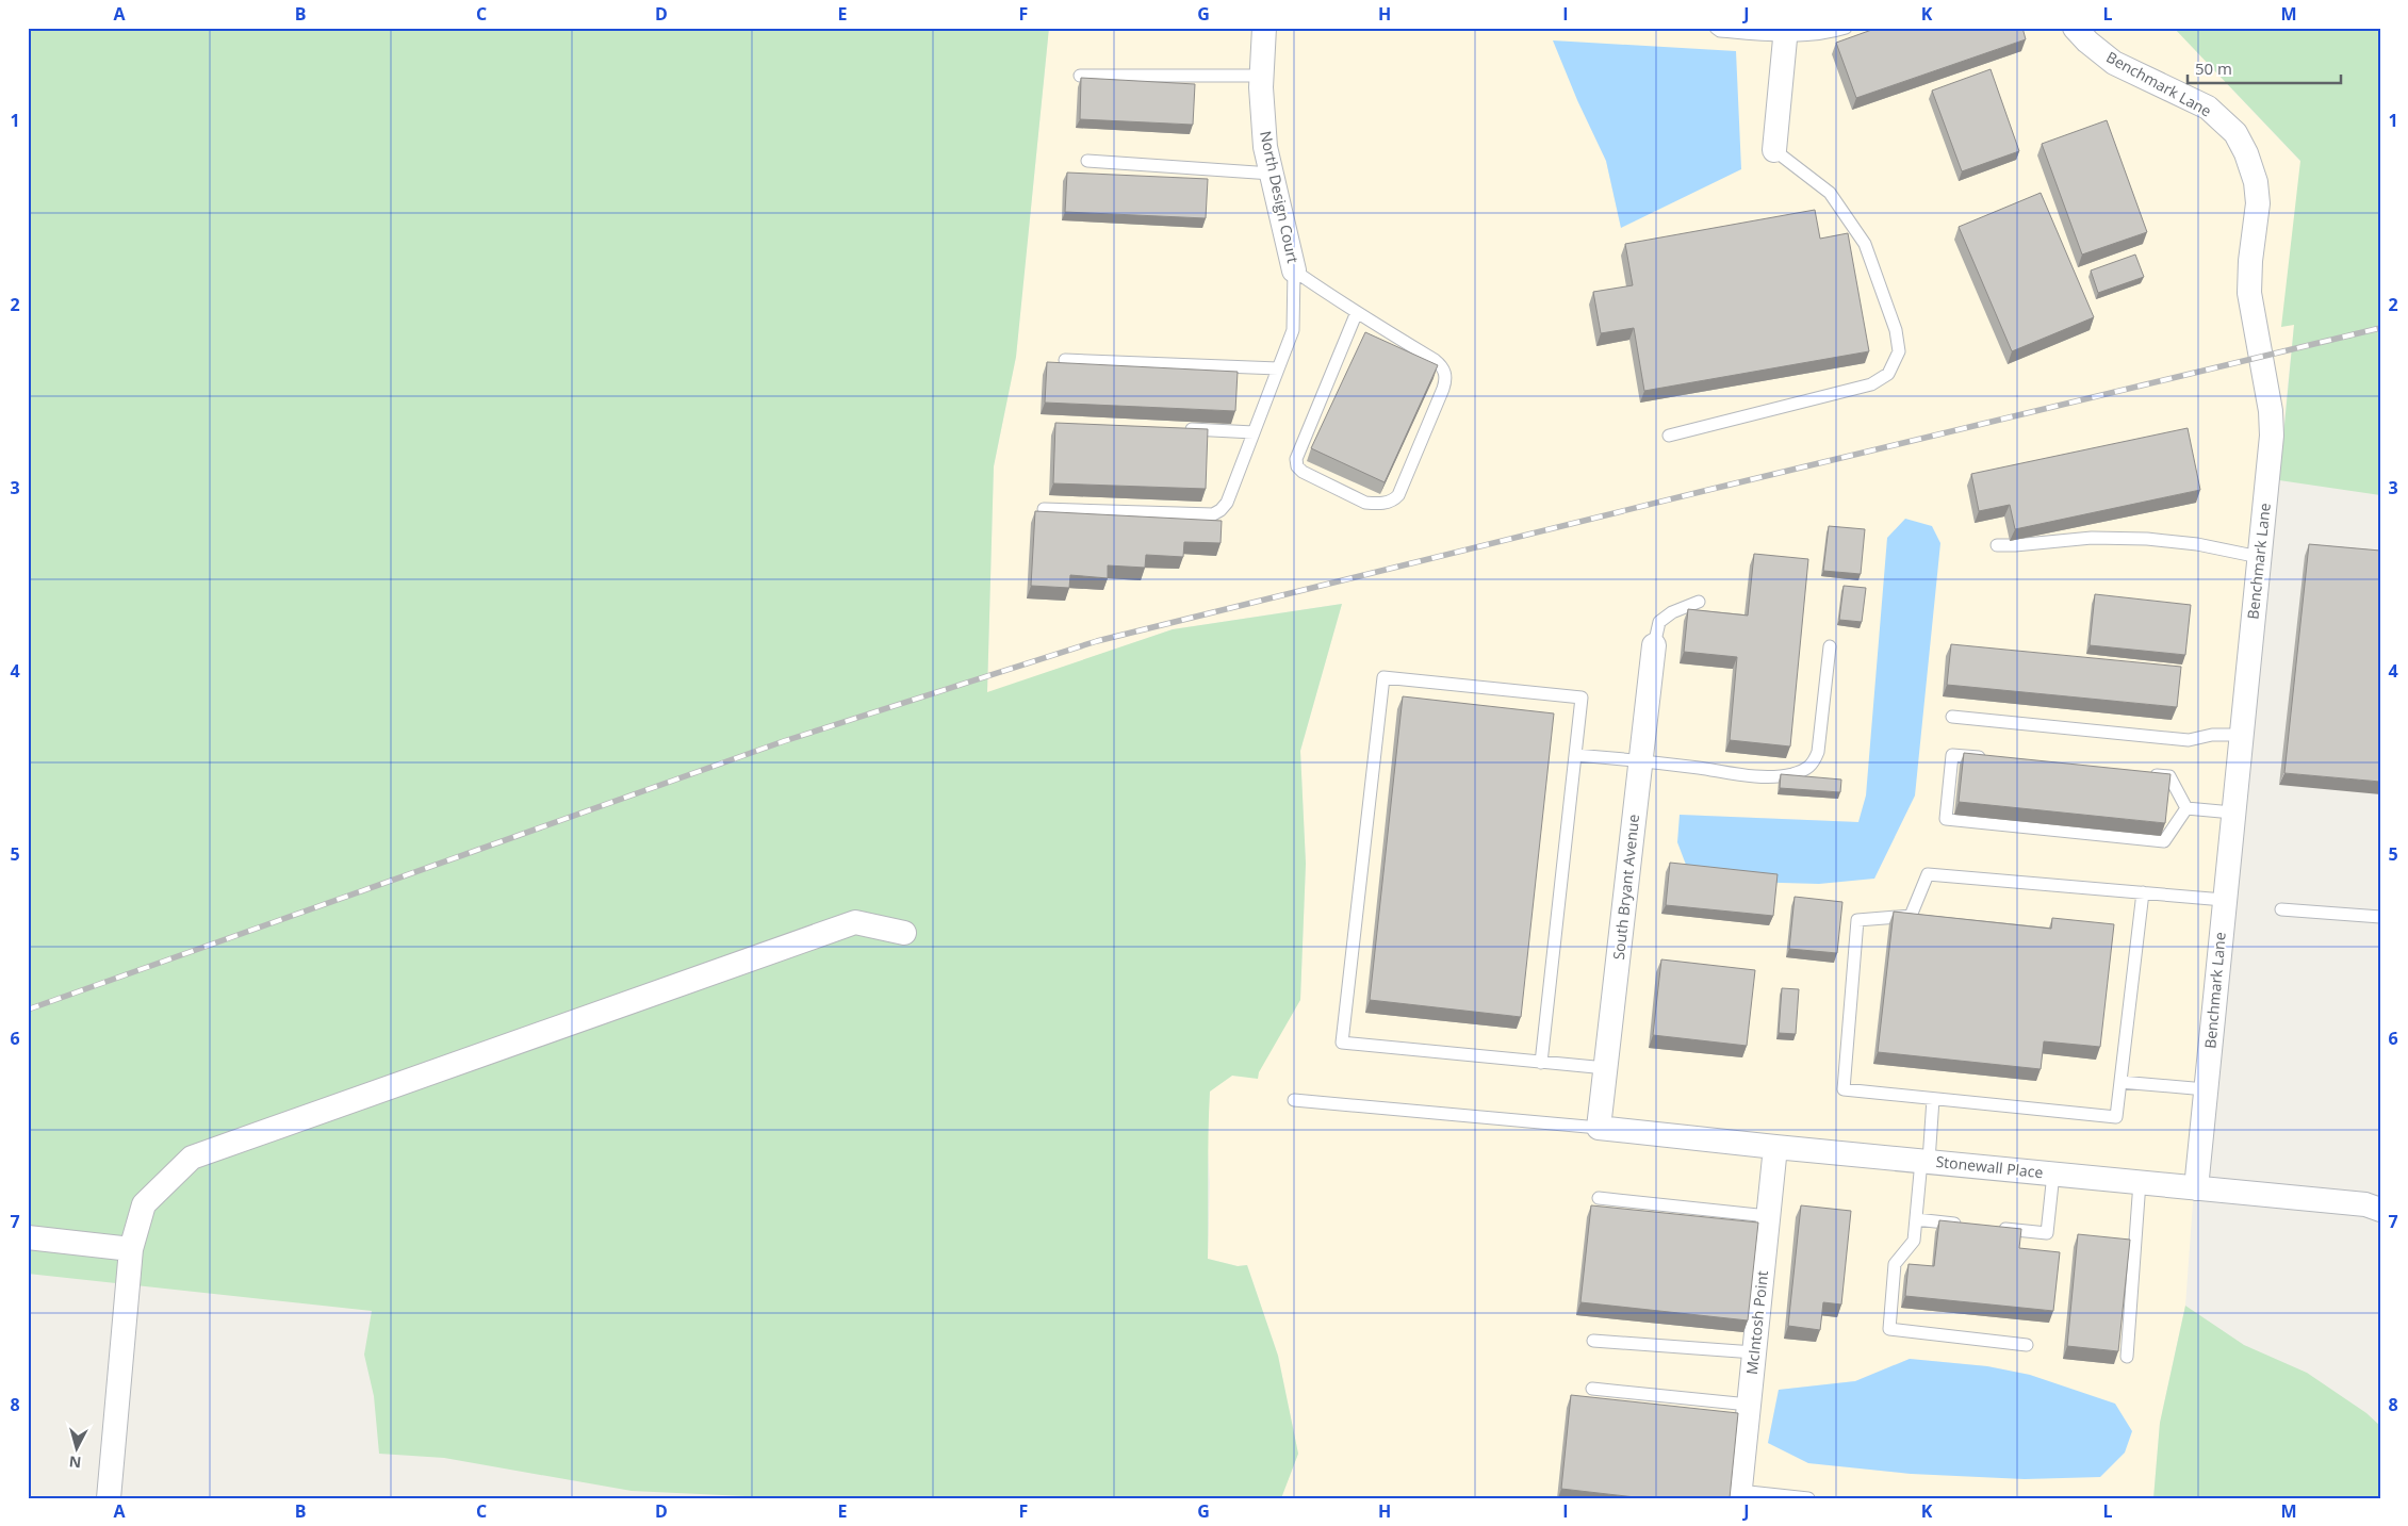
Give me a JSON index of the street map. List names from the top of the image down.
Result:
{
  "streets": {
    "street": [
      "Benchmark Lane",
      "North Design Court",
      "South Bryant Avenue",
      "Stonewall Place",
      "McIntosh Point"
    ]
  },
  "crossings": [
    ["Benchmark Lane", "Stonewall Place"],
    ["South Bryant Avenue", "Stonewall Place"],
    ["Stonewall Place", "McIntosh Point"]
  ],
  "scale_bar": "50 m",
  "north": "bottom",
  "grid": {
    "columns": [
      "A",
      "B",
      "C",
      "D",
      "E",
      "F",
      "G",
      "H",
      "I",
      "J",
      "K",
      "L",
      "M"
    ],
    "rows": [
      "1",
      "2",
      "3",
      "4",
      "5",
      "6",
      "7",
      "8"
    ]
  }
}
